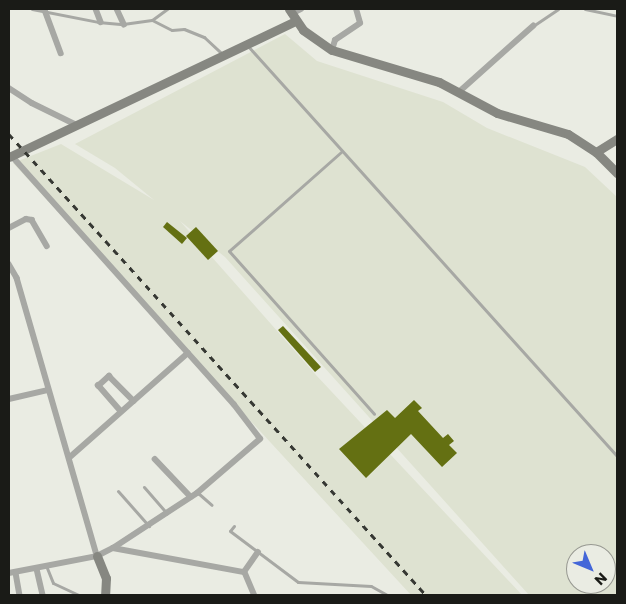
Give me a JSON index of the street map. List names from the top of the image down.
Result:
{
  "north": "bottom right"
}
